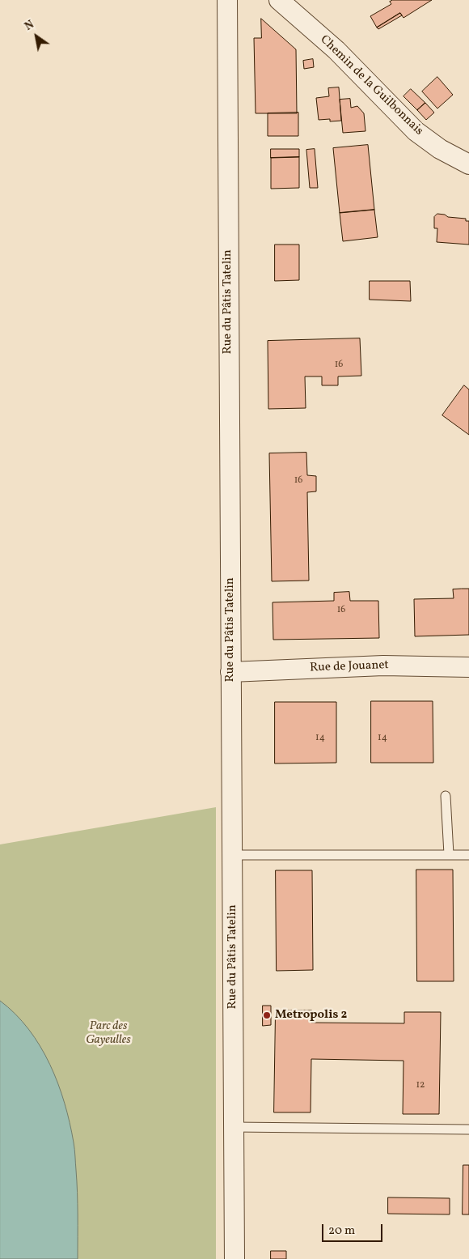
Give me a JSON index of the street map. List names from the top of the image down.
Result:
{
  "streets": {
    "street": ["Chemin de la Guilbonnais", "Rue du Pâtis Tatelin", "Rue de Jouanet"]
  },
  "crossings": [
    ["Rue du Pâtis Tatelin", "Rue de Jouanet"]
  ],
  "parks": ["Parc des Gayeulles"],
  "places": ["Metropolis 2"],
  "house_numbers": [
    "16",
    "16",
    "16",
    "14",
    "14",
    "12"
  ],
  "scale_bar": "20 m",
  "north": "top left"
}
